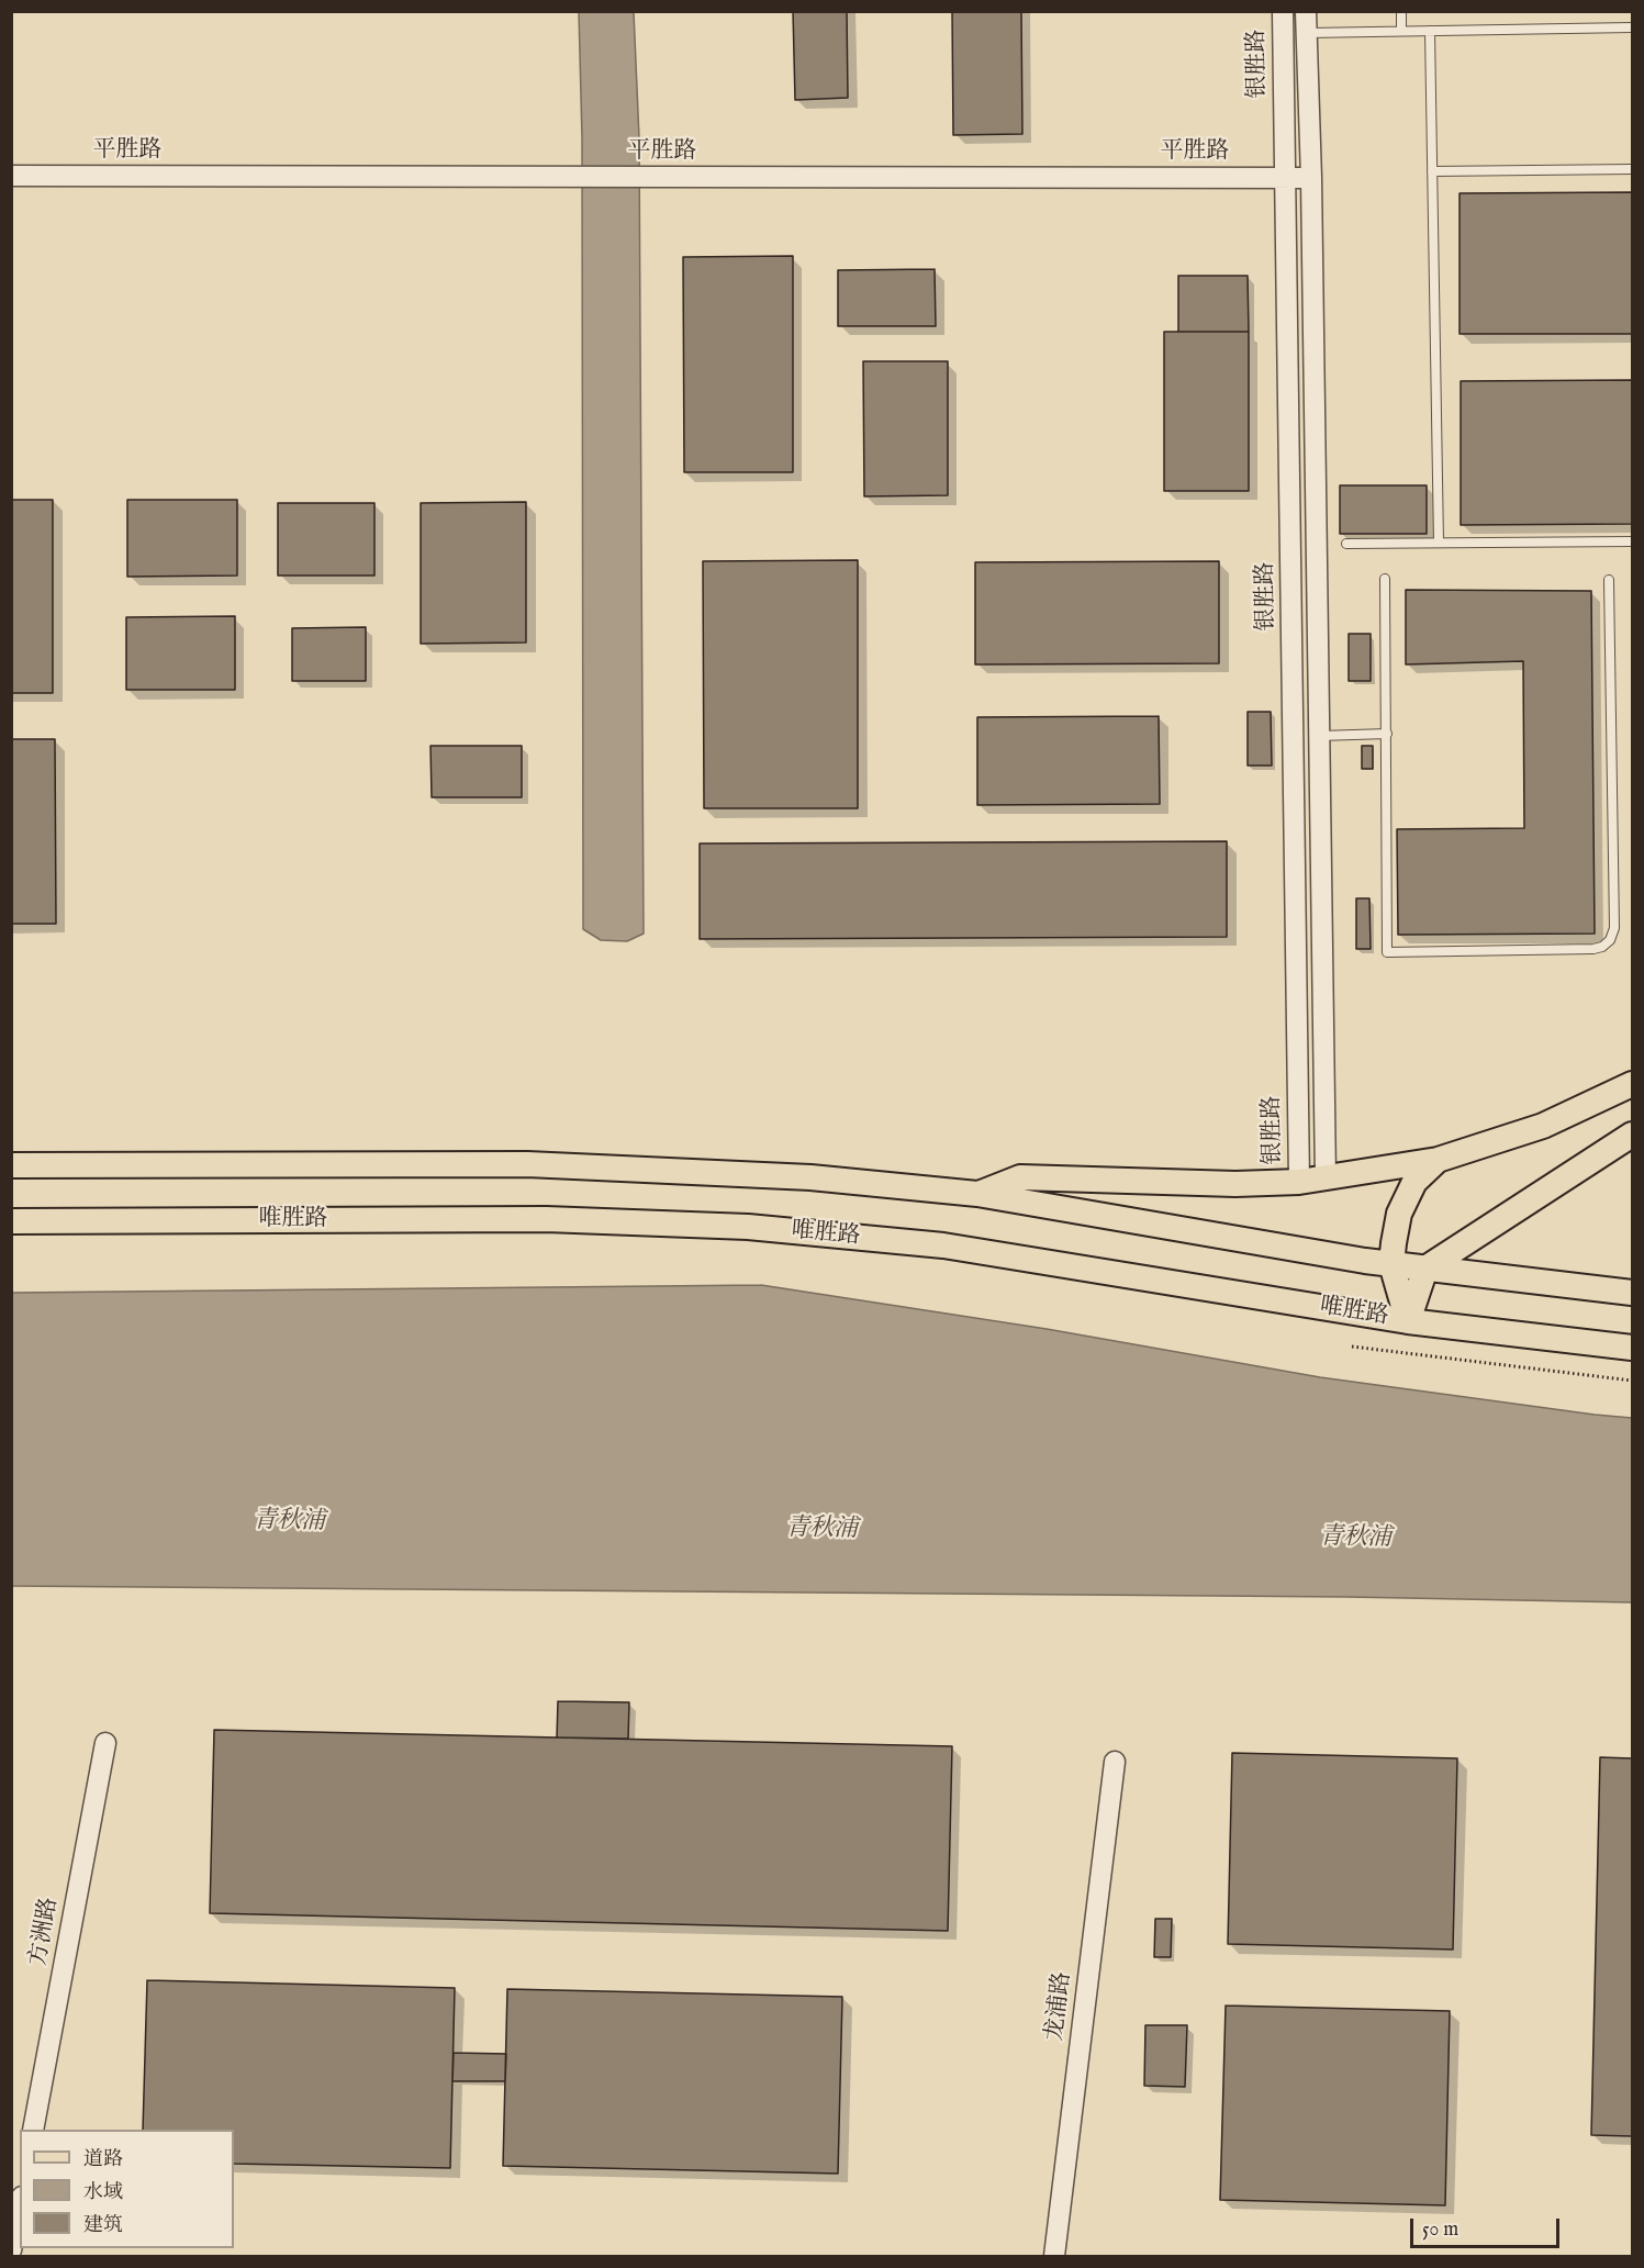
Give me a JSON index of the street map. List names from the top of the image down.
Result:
{
  "streets": {
    "main road": ["唯胜路"],
    "street": [
      "银胜路",
      "平胜路",
      "方洲路",
      "龙浦路"
    ]
  },
  "crossings": [
    ["银胜路", "平胜路"]
  ],
  "water": ["青秋浦"],
  "legend": ["道路", "水域", "建筑"],
  "scale_bar": "50 m"
}
